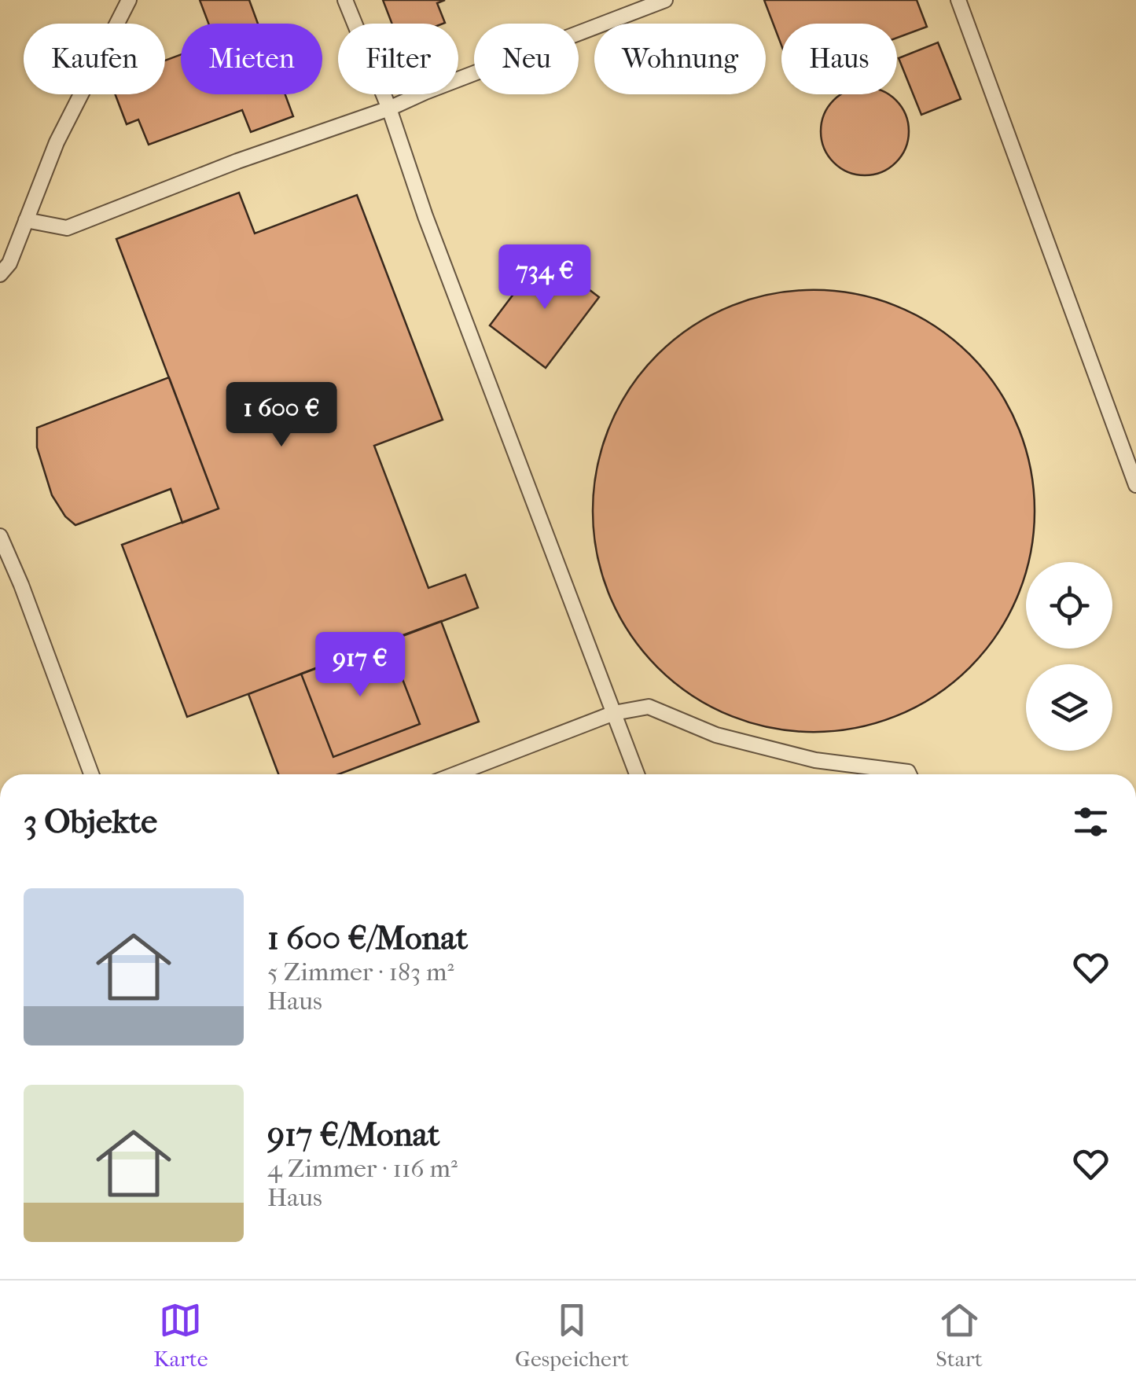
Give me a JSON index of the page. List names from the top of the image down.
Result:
{
  "page": {
    "chip": [
      "Kaufen",
      "Mieten",
      "Filter",
      "Neu",
      "Wohnung",
      "Haus"
    ],
    "price": ["734 €", "1 600 €", "917 €"],
    "heading": "3 Objekte",
    "list": [
      {
        "name": "1 600 €/Monat",
        "note": "5 Zimmer · 183 m² · Haus"
      },
      {
        "name": "917 €/Monat",
        "note": "4 Zimmer · 116 m² · Haus"
      }
    ],
    "tabs": ["Karte", "Gespeichert", "Start"]
  }
}
